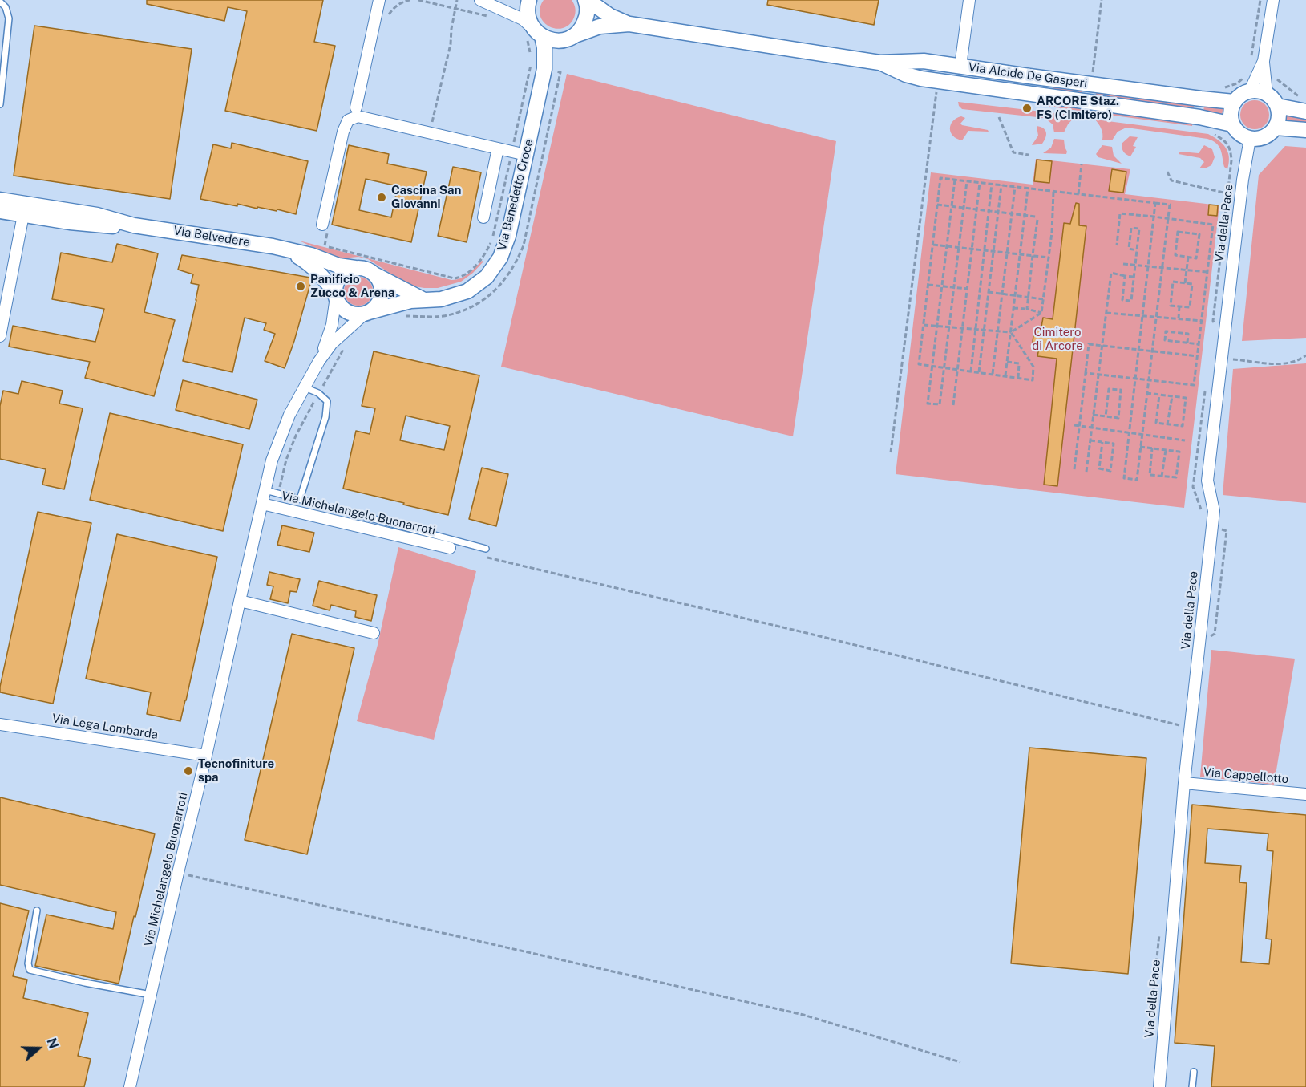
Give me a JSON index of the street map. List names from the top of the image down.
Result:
{
  "streets": {
    "street": [
      "Via Alcide De Gasperi",
      "Via Benedetto Croce",
      "Via della Pace",
      "Via Belvedere",
      "Via Michelangelo Buonarroti",
      "Via Lega Lombarda",
      "Via Cappellotto"
    ]
  },
  "crossings": [
    ["Via Alcide De Gasperi", "Via Benedetto Croce"],
    ["Via Alcide De Gasperi", "Via della Pace"],
    ["Via Benedetto Croce", "Via Belvedere"],
    ["Via Benedetto Croce", "Via Michelangelo Buonarroti"],
    ["Via della Pace", "Via Cappellotto"],
    ["Via Belvedere", "Via Michelangelo Buonarroti"],
    ["Via Michelangelo Buonarroti", "Via Lega Lombarda"]
  ],
  "parks": ["Cimitero di Arcore"],
  "places": [
    "ARCORE Staz. FS (Cimitero)",
    "Cascina San Giovanni",
    "Panificio Zucco & Arena",
    "Tecnofiniture spa"
  ],
  "north": "right"
}
